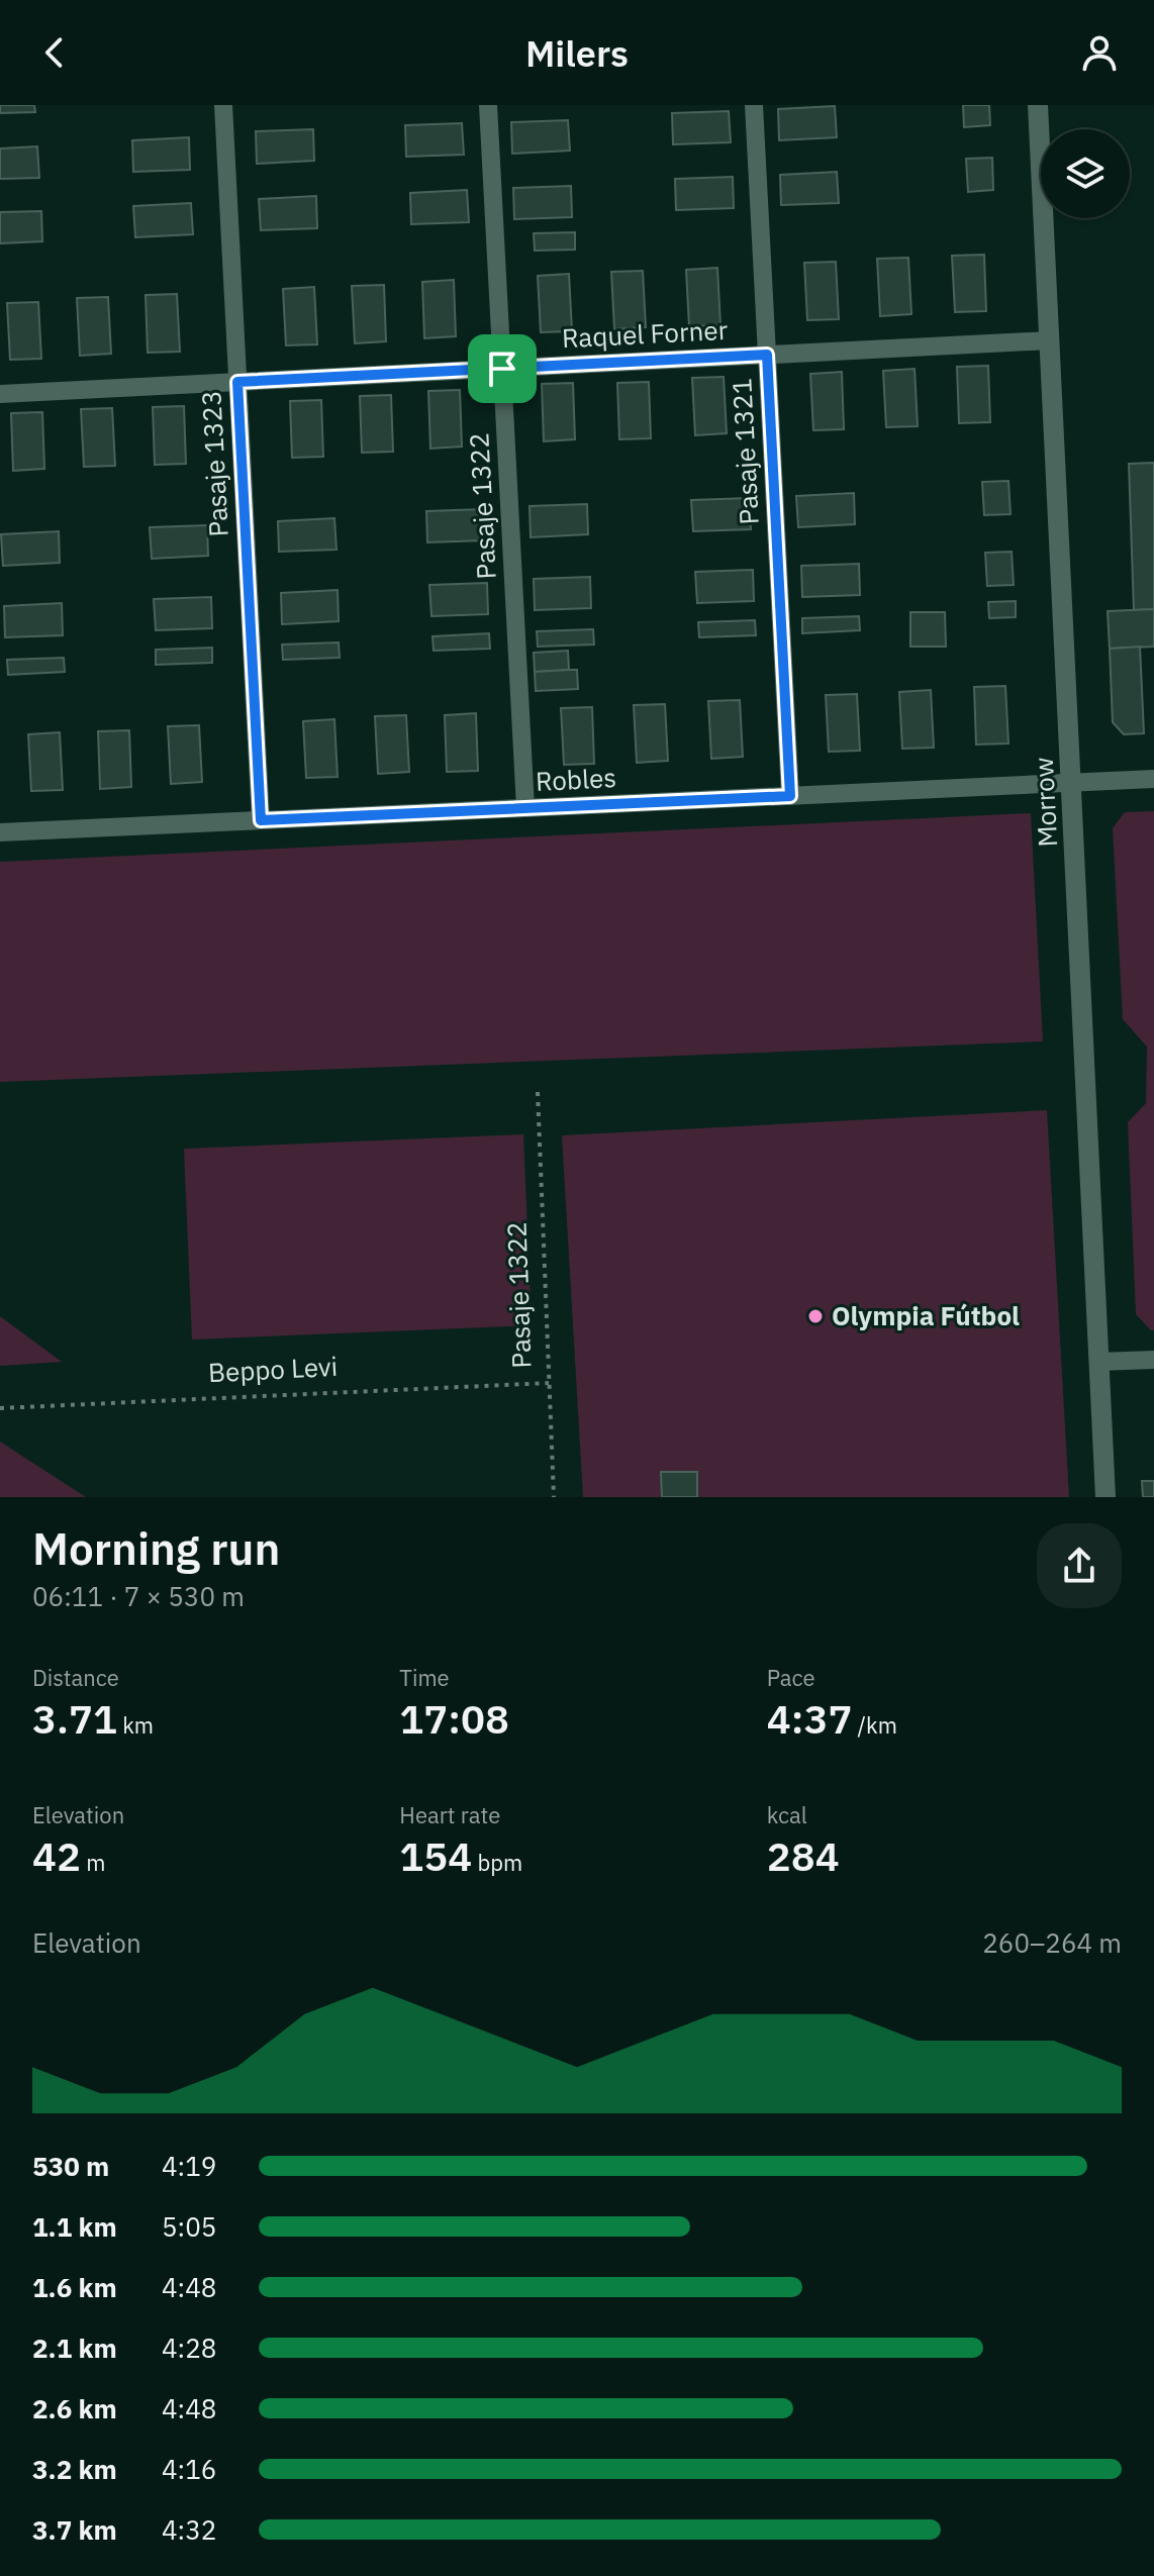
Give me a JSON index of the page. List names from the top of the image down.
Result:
{
  "streets": {
    "street": [
      "Raquel Forner",
      "Pasaje 1321",
      "Pasaje 1323",
      "Pasaje 1322",
      "Robles",
      "Morrow"
    ],
    "path": ["Beppo Levi"]
  },
  "crossings": [
    ["Raquel Forner", "Pasaje 1321"],
    ["Raquel Forner", "Pasaje 1323"],
    ["Raquel Forner", "Pasaje 1322"],
    ["Raquel Forner", "Morrow"],
    ["Pasaje 1321", "Robles"],
    ["Pasaje 1323", "Robles"],
    ["Pasaje 1322", "Robles"],
    ["Pasaje 1322", "Beppo Levi"],
    ["Robles", "Morrow"]
  ],
  "places": ["Olympia Fútbol"],
  "page": {
    "header": "Milers",
    "heading": ["Morning run", "06:11 · 7 × 530 m"],
    "stats": [
      ["Distance", "3.71 km"],
      ["Time", "17:08"],
      ["Pace", "4:37 /km"],
      ["Elevation", "42 m"],
      ["Heart rate", "154 bpm"],
      ["kcal", "284"]
    ],
    "chart": ["Elevation", "260–264 m"],
    "list": [
      {
        "name": "530 m",
        "note": "4:19"
      },
      {
        "name": "1.1 km",
        "note": "5:05"
      },
      {
        "name": "1.6 km",
        "note": "4:48"
      },
      {
        "name": "2.1 km",
        "note": "4:28"
      },
      {
        "name": "2.6 km",
        "note": "4:48"
      },
      {
        "name": "3.2 km",
        "note": "4:16"
      },
      {
        "name": "3.7 km",
        "note": "4:32"
      }
    ]
  }
}
